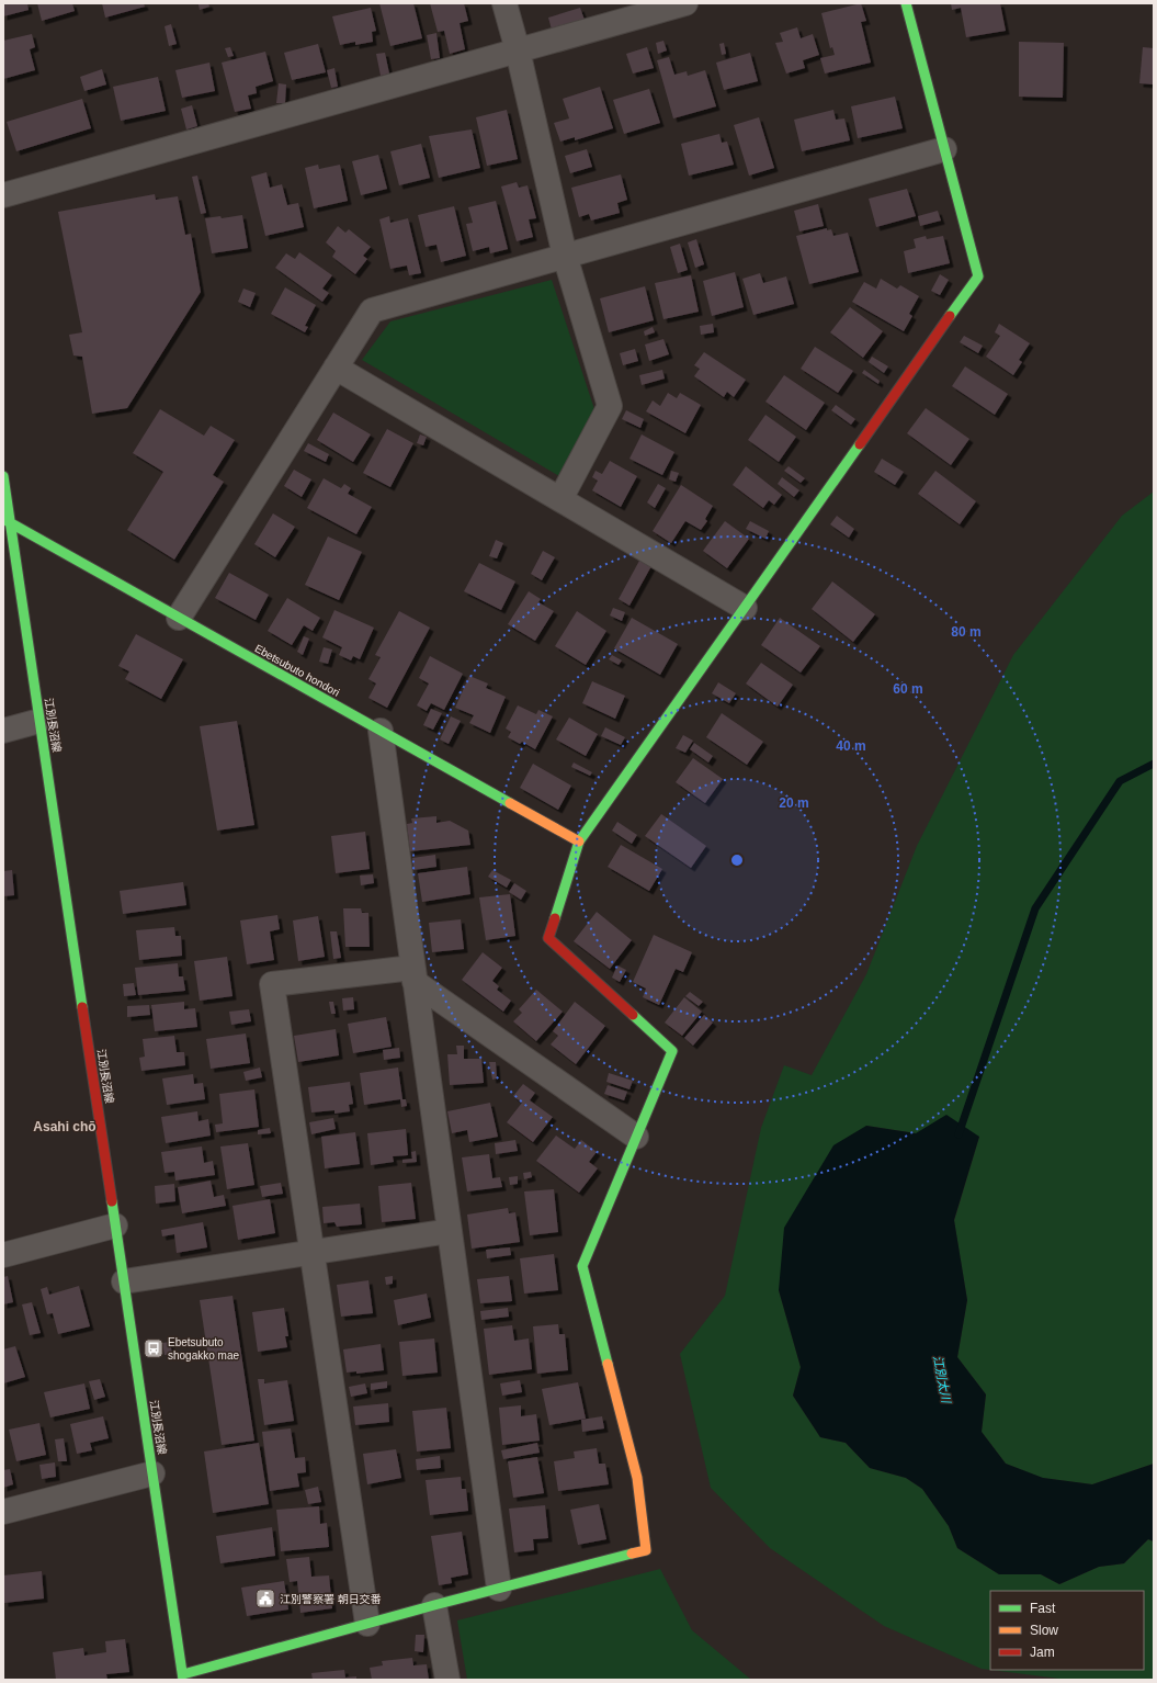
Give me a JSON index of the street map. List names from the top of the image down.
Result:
{
  "streets": {
    "street": ["Ebetsubuto hondori", "江別長沼線"]
  },
  "crossings": [
    ["Ebetsubuto hondori", "江別長沼線"]
  ],
  "districts": ["Asahi chō"],
  "water": ["江別太川"],
  "places": {
    "bus stop": ["Ebetsubuto shogakko mae"],
    "public building": ["江別警察署 朝日交番"]
  },
  "legend": ["Fast", "Slow", "Jam"],
  "rings": [
    "80 m",
    "60 m",
    "40 m",
    "20 m"
  ]
}
